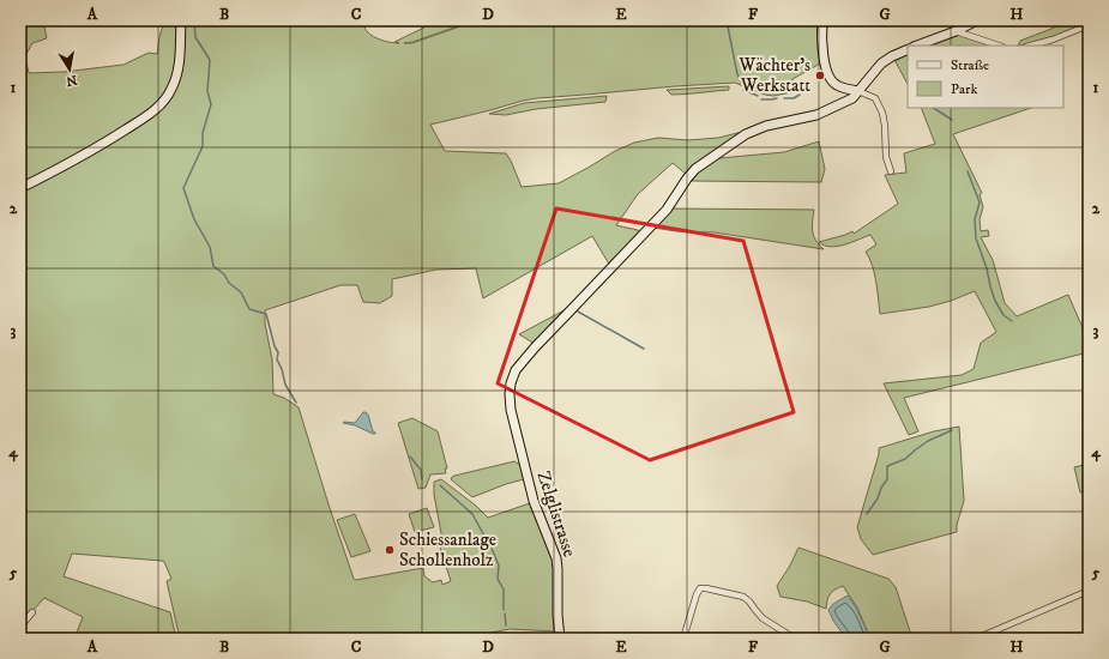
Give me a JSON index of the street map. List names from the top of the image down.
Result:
{
  "streets": {
    "street": ["Zelglistrasse"]
  },
  "places": ["Wächter's Werkstatt", "Schiessanlage Schollenholz"],
  "legend": ["Straße", "Park"],
  "north": "bottom",
  "grid": {
    "columns": [
      "A",
      "B",
      "C",
      "D",
      "E",
      "F",
      "G",
      "H"
    ],
    "rows": [
      "1",
      "2",
      "3",
      "4",
      "5"
    ]
  }
}
